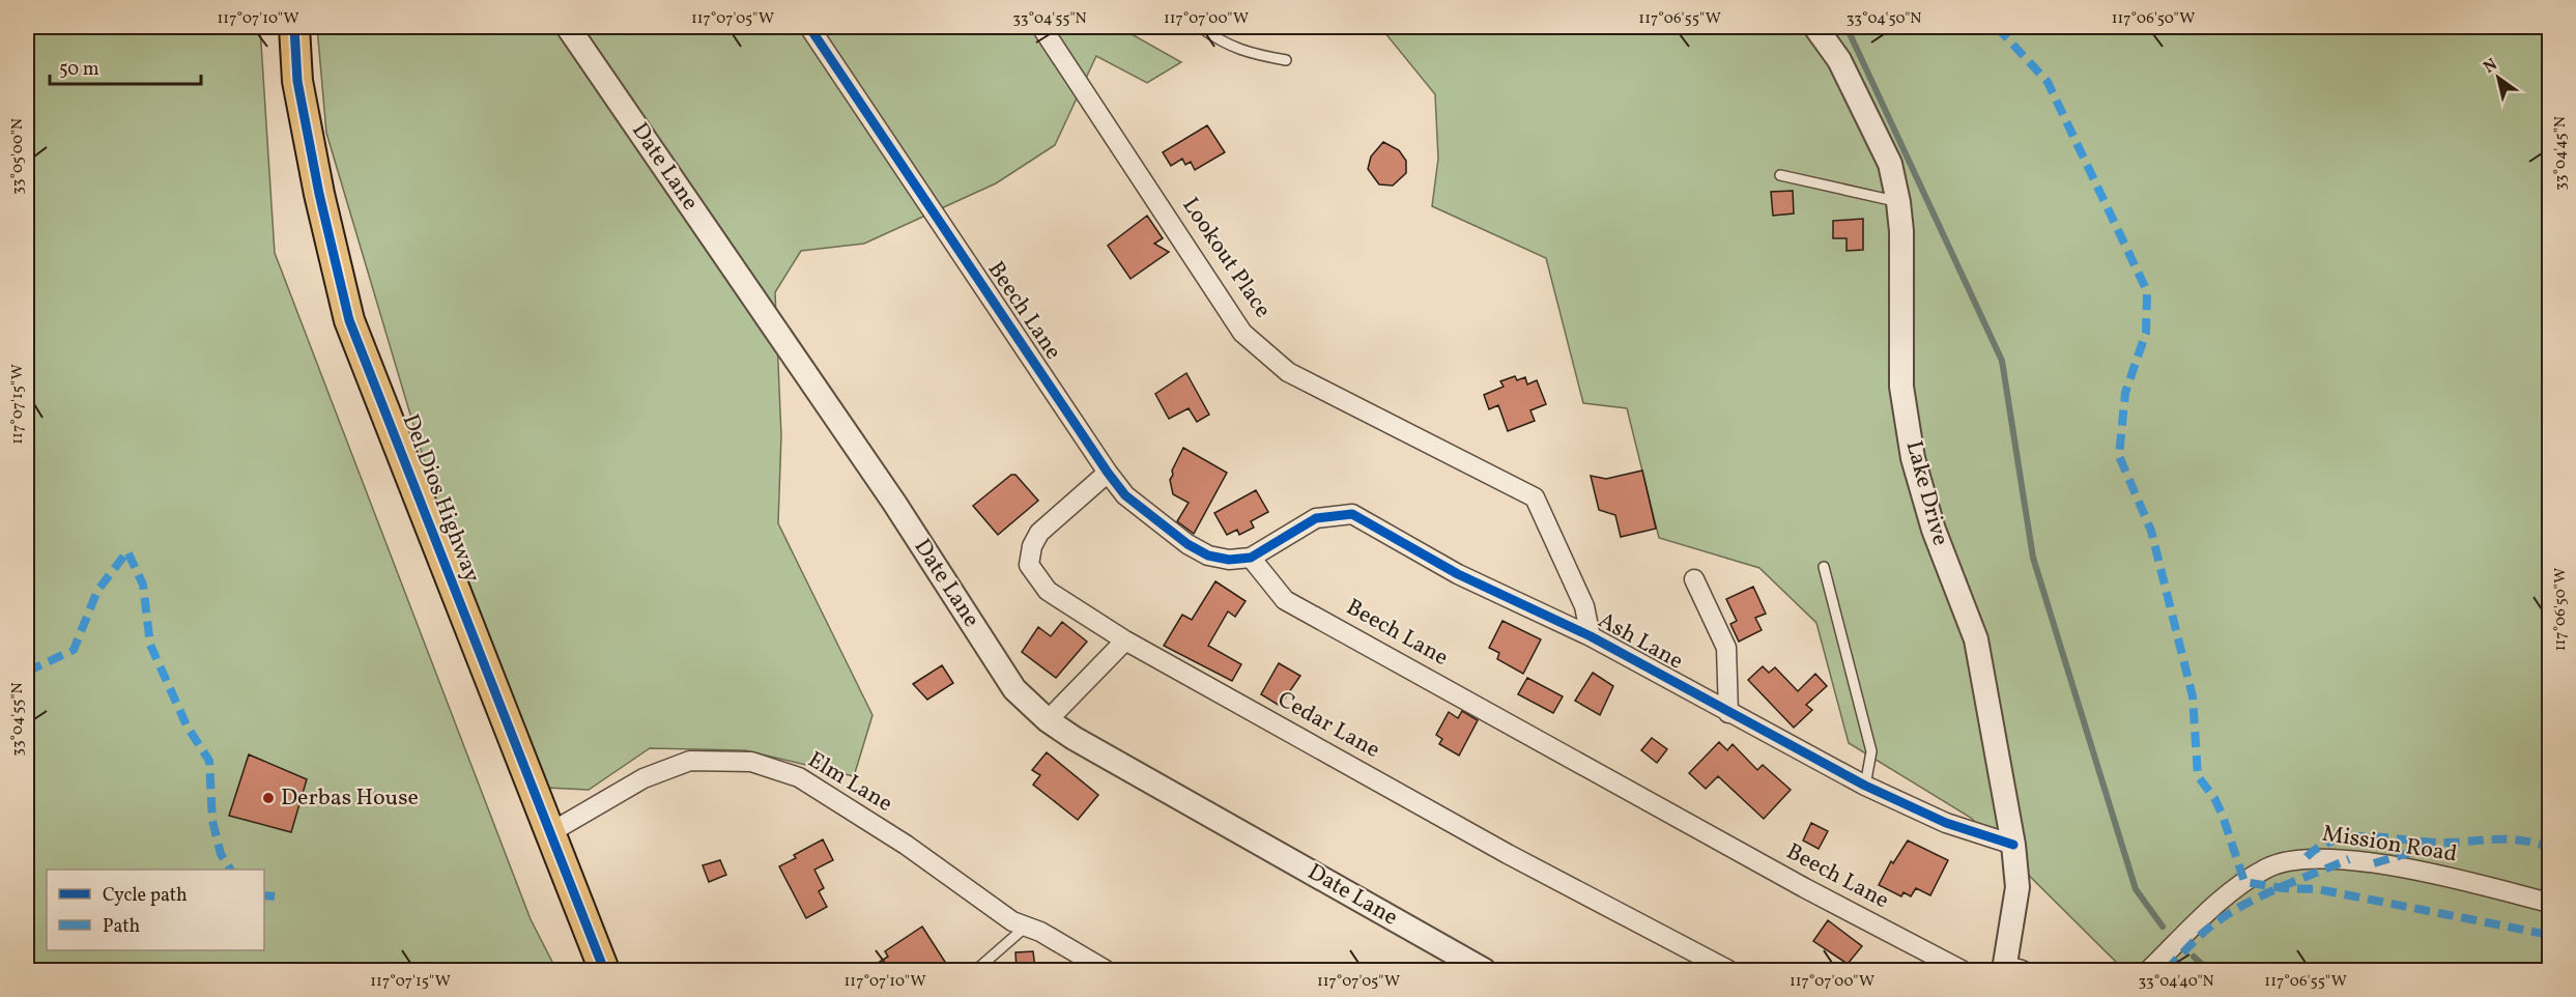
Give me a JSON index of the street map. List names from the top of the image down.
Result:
{
  "streets": {
    "main road": ["Del Dios Highway"],
    "street": [
      "Date Lane",
      "Lookout Place",
      "Beech Lane",
      "Lake Drive",
      "Ash Lane",
      "Cedar Lane",
      "Elm Lane",
      "Mission Road"
    ]
  },
  "crossings": [
    ["Lookout Place", "Ash Lane"],
    ["Beech Lane", "Ash Lane"],
    ["Beech Lane", "Cedar Lane"],
    ["Lake Drive", "Ash Lane"],
    ["Del Dios Highway", "Elm Lane"]
  ],
  "places": ["Derbas House"],
  "legend": ["Cycle path", "Path"],
  "scale_bar": "50 m",
  "north": "top left",
  "coordinates": [
    "117°07'10\"W",
    "117°07'05\"W",
    "33°04'55\"N",
    "117°07'00\"W",
    "117°06'55\"W",
    "33°04'50\"N",
    "117°06'50\"W",
    "33°04'45\"N",
    "33°05'00\"N",
    "117°07'15\"W",
    "33°04'40\"N"
  ]
}
